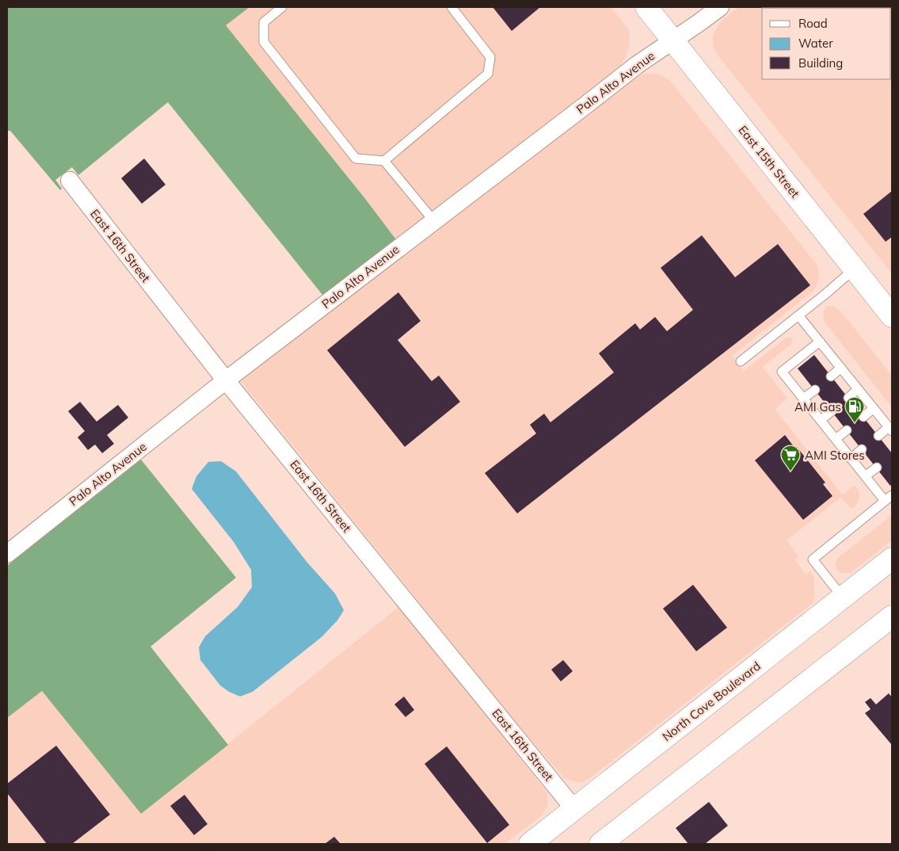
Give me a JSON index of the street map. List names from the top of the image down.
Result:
{
  "streets": {
    "main road": ["East 15th Street", "North Cove Boulevard"],
    "street": ["Palo Alto Avenue", "East 16th Street"]
  },
  "crossings": [
    ["Palo Alto Avenue", "East 15th Street"],
    ["Palo Alto Avenue", "East 16th Street"],
    ["East 16th Street", "North Cove Boulevard"]
  ],
  "places": {
    "fuel station": ["AMI Gas"],
    "supermarket": ["AMI Stores"]
  },
  "legend": ["Road", "Water", "Building"]
}
